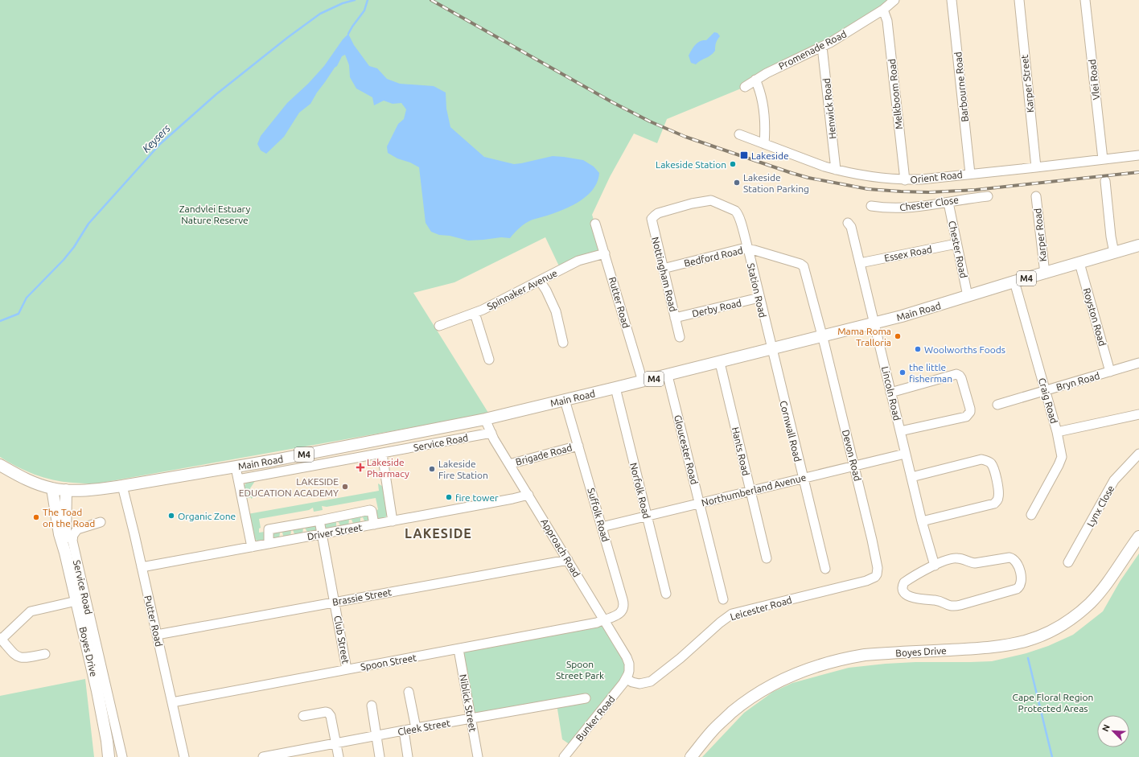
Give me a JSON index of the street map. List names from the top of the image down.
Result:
{
  "streets": {
    "main road": ["M4", "Main Road", "Boyes Drive"],
    "street": [
      "Promenade Road",
      "Vlei Road",
      "Karper Street",
      "Barbourne Road",
      "Melkboom Road",
      "Henwick Road",
      "Orient Road",
      "Chester Close",
      "Karper Road",
      "Chester Road",
      "Essex Road",
      "Bedford Road",
      "Nottingham Road",
      "Spinnaker Avenue",
      "Station Road",
      "Rutter Road",
      "Derby Road",
      "Royston Road",
      "Bryn Road",
      "Lincoln Road",
      "Craig Road",
      "Cornwall Road",
      "Service Road",
      "Gloucester Road",
      "Hants Road",
      "Brigade Road",
      "Devon Road",
      "Northumberland Avenue",
      "Norfolk Road",
      "Lynx Close",
      "Suffolk Road",
      "Driver Street",
      "Approach Road",
      "Brassie Street",
      "Leicester Road",
      "Putter Road",
      "Club Street",
      "Spoon Street",
      "Niblick Street",
      "Bunker Road",
      "Cleek Street"
    ]
  },
  "crossings": [
    ["Promenade Road", "Melkboom Road"],
    ["Promenade Road", "Henwick Road"],
    ["Vlei Road", "Orient Road"],
    ["Karper Street", "Orient Road"],
    ["Barbourne Road", "Orient Road"],
    ["Melkboom Road", "Orient Road"],
    ["Henwick Road", "Orient Road"],
    ["Chester Close", "Chester Road"],
    ["Karper Road", "Main Road"],
    ["Chester Road", "Essex Road"],
    ["Chester Road", "Main Road"],
    ["Essex Road", "Lincoln Road"],
    ["Bedford Road", "Nottingham Road"],
    ["Bedford Road", "Station Road"],
    ["Bedford Road", "Main Road"],
    ["Bedford Road", "Devon Road"],
    ["Nottingham Road", "Station Road"],
    ["Nottingham Road", "Derby Road"],
    ["Spinnaker Avenue", "Rutter Road"],
    ["Station Road", "Derby Road"],
    ["Station Road", "Main Road"],
    ["Station Road", "Cornwall Road"],
    ["Rutter Road", "Main Road"],
    ["Main Road", "Royston Road"],
    ["Main Road", "Lincoln Road"],
    ["Main Road", "Craig Road"],
    ["Main Road", "Cornwall Road"],
    ["Main Road", "Gloucester Road"],
    ["Main Road", "Hants Road"],
    ["Main Road", "Devon Road"],
    ["Main Road", "Norfolk Road"],
    ["Main Road", "Suffolk Road"],
    ["Main Road", "Approach Road"],
    ["Main Road", "Putter Road"],
    ["Main Road", "Boyes Drive"],
    ["Royston Road", "Bryn Road"],
    ["Bryn Road", "Craig Road"],
    ["Lincoln Road", "Northumberland Avenue"],
    ["Cornwall Road", "Northumberland Avenue"],
    ["Service Road", "Approach Road"],
    ["Service Road", "Boyes Drive"],
    ["Gloucester Road", "Northumberland Avenue"],
    ["Hants Road", "Northumberland Avenue"],
    ["Brigade Road", "Suffolk Road"],
    ["Brigade Road", "Approach Road"],
    ["Devon Road", "Northumberland Avenue"],
    ["Devon Road", "Leicester Road"],
    ["Northumberland Avenue", "Norfolk Road"],
    ["Northumberland Avenue", "Suffolk Road"],
    ["Suffolk Road", "Approach Road"],
    ["Suffolk Road", "Spoon Street"],
    ["Driver Street", "Approach Road"],
    ["Driver Street", "Putter Road"],
    ["Driver Street", "Club Street"],
    ["Approach Road", "Brassie Street"],
    ["Approach Road", "Leicester Road"],
    ["Approach Road", "Spoon Street"],
    ["Approach Road", "Bunker Road"],
    ["Brassie Street", "Putter Road"],
    ["Brassie Street", "Club Street"],
    ["Leicester Road", "Bunker Road"],
    ["Putter Road", "Spoon Street"],
    ["Club Street", "Spoon Street"],
    ["Spoon Street", "Niblick Street"],
    ["Niblick Street", "Cleek Street"]
  ],
  "districts": ["LAKESIDE"],
  "water": ["Keysers"],
  "parks": ["Zandvlei Estuary Nature Reserve", "Spoon Street Park", "Cape Floral Region Protected Areas"],
  "places": {
    "transit": ["Lakeside"],
    "other": [
      "Lakeside Station",
      "Lakeside Station Parking",
      "Mama Roma Tralloria",
      "Woolworths Foods",
      "the little fisherman",
      "Lakeside Fire Station",
      "LAKESIDE EDUCATION ACADEMY",
      "fire tower",
      "Organic Zone",
      "The Toad on the Road"
    ],
    "health": ["Lakeside Pharmacy"]
  },
  "north": "top left"
}
